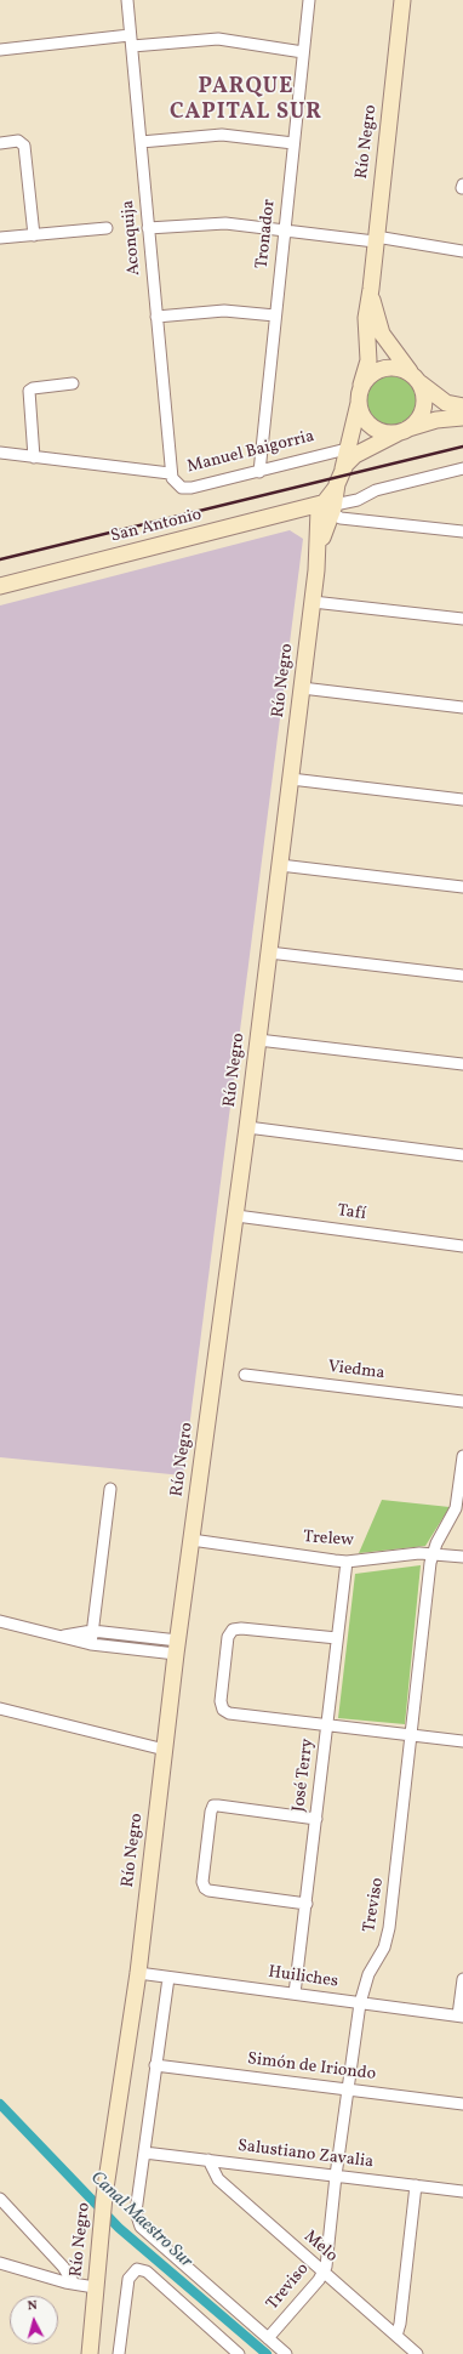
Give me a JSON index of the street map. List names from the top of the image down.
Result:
{
  "streets": {
    "street": [
      "Río Negro",
      "Tronador",
      "Aconquija",
      "Manuel Baigorria",
      "San Antonio",
      "Tafí",
      "Viedma",
      "Trelew",
      "José Terry",
      "Treviso",
      "Huiliches",
      "Simón de Iriondo",
      "Salustiano Zavalia",
      "Melo"
    ]
  },
  "crossings": [
    ["Río Negro", "Manuel Baigorria"],
    ["Río Negro", "San Antonio"],
    ["Río Negro", "Tafí"],
    ["Río Negro", "Trelew"],
    ["Río Negro", "Huiliches"],
    ["Tronador", "Manuel Baigorria"],
    ["Aconquija", "Manuel Baigorria"],
    ["Trelew", "José Terry"],
    ["Trelew", "Treviso"],
    ["José Terry", "Huiliches"],
    ["Treviso", "Huiliches"],
    ["Treviso", "Simón de Iriondo"],
    ["Treviso", "Salustiano Zavalia"],
    ["Treviso", "Melo"],
    ["Salustiano Zavalia", "Melo"]
  ],
  "districts": ["PARQUE CAPITAL SUR"],
  "water": ["Canal Maestro Sur"],
  "north": "top"
}
